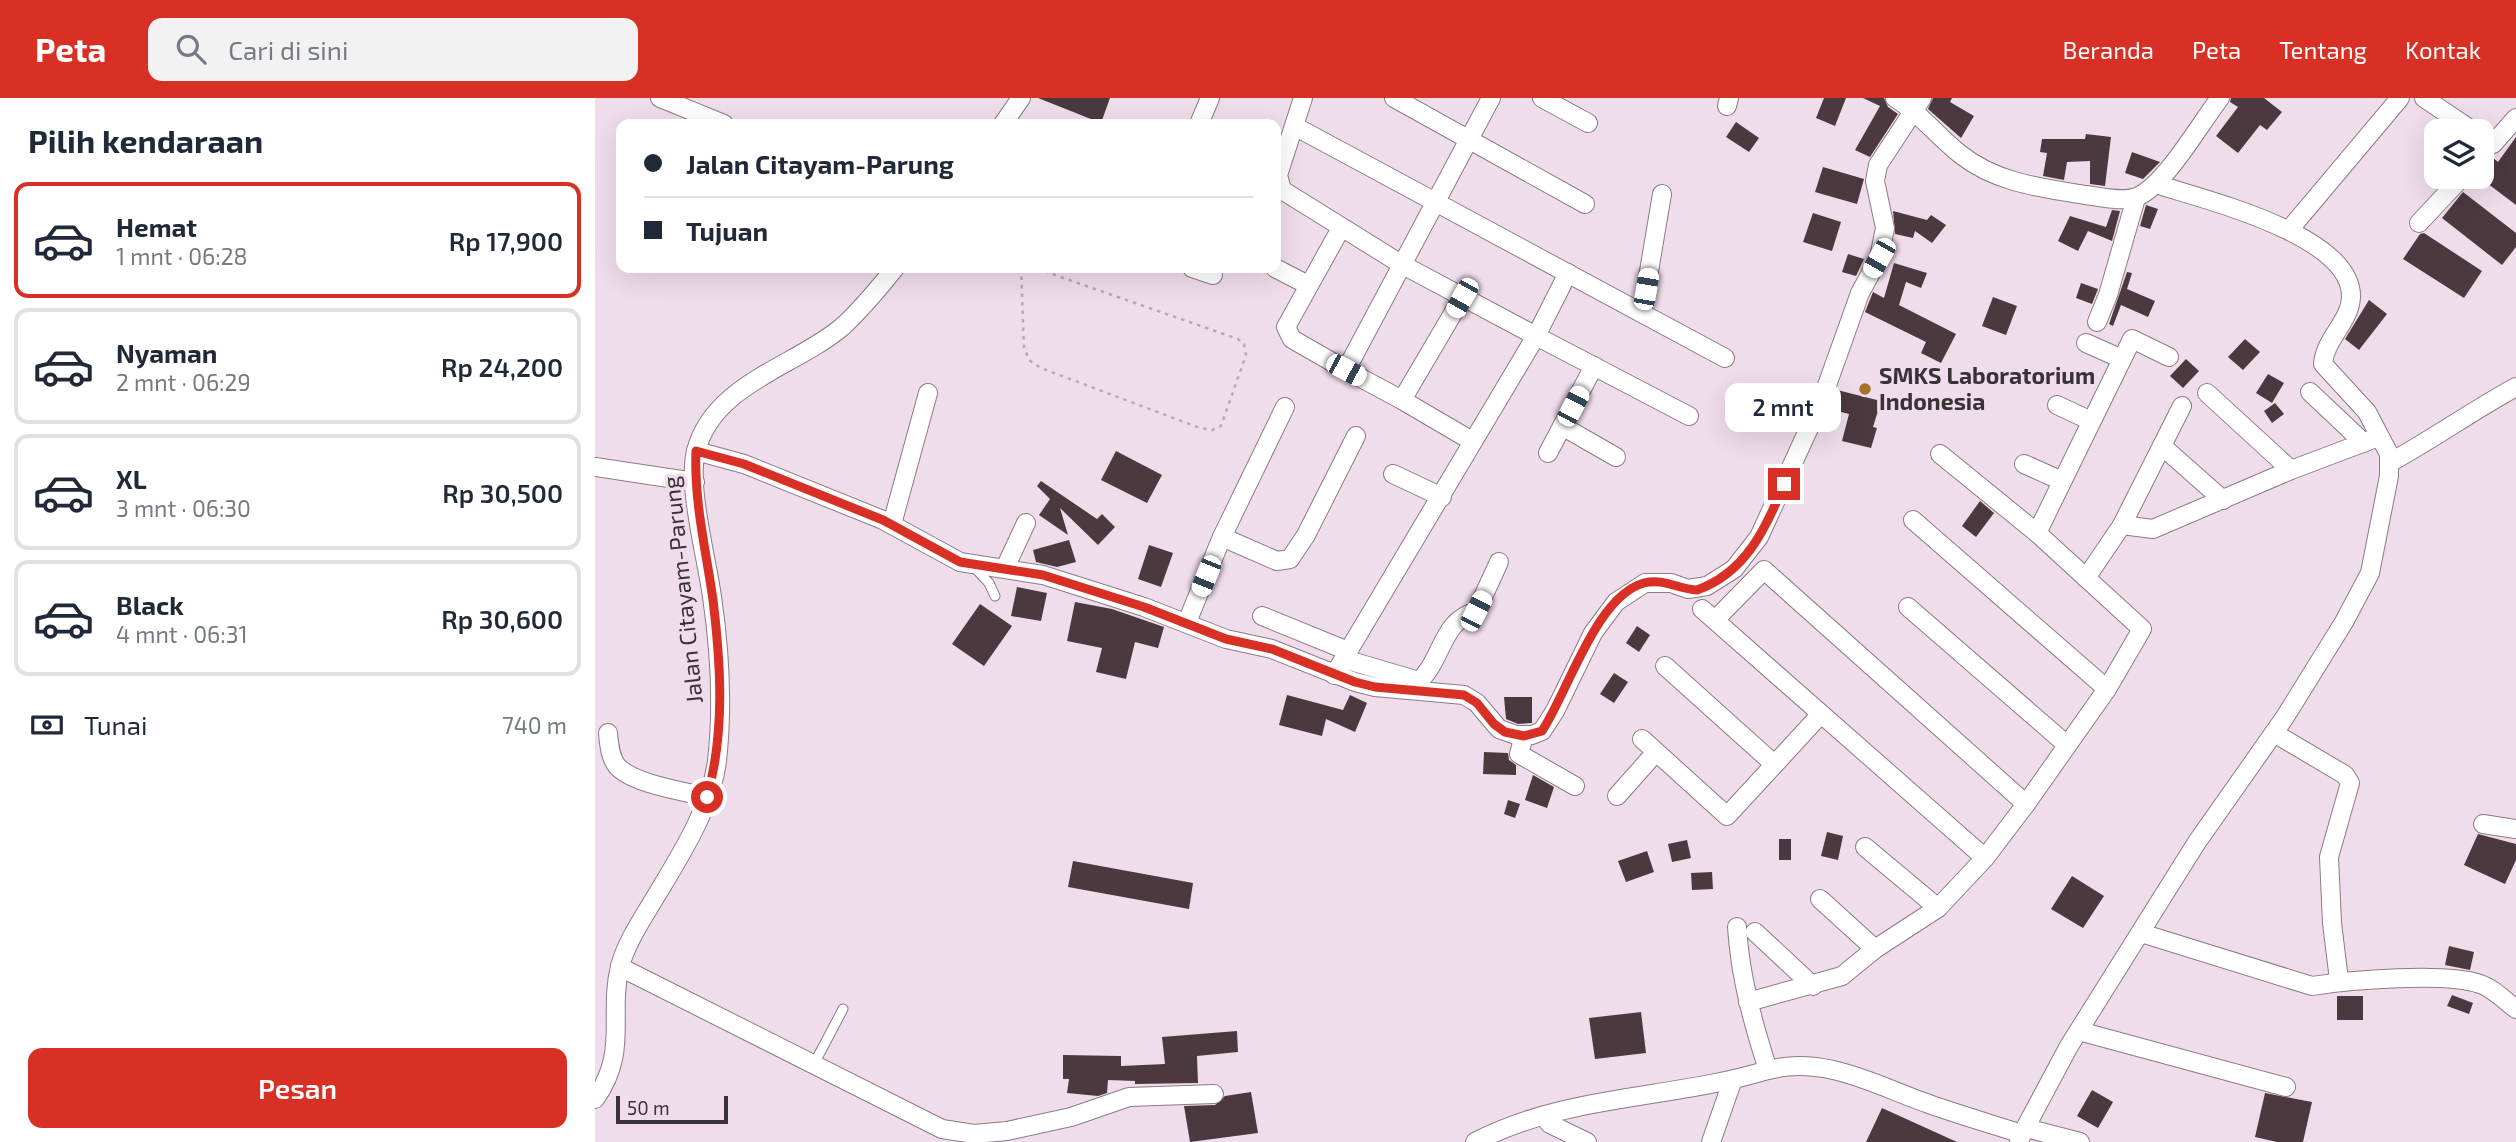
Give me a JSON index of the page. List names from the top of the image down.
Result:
{
  "streets": {
    "street": ["Jalan Citayam-Parung"]
  },
  "places": ["SMKS Laboratorium Indonesia"],
  "scale_bar": "50 m",
  "page": {
    "header": "Peta",
    "search": "Cari di sini",
    "nav": [
      "Beranda",
      "Peta",
      "Tentang",
      "Kontak"
    ],
    "heading": "Pilih kendaraan",
    "banner": ["Jalan Citayam-Parung", "Tujuan"],
    "list": [
      {
        "name": "Hemat",
        "note": "1 mnt · 06:28",
        "value": "Rp 17,900"
      },
      {
        "name": "Nyaman",
        "note": "2 mnt · 06:29",
        "value": "Rp 24,200"
      },
      {
        "name": "XL",
        "note": "3 mnt · 06:30",
        "value": "Rp 30,500"
      },
      {
        "name": "Black",
        "note": "4 mnt · 06:31",
        "value": "Rp 30,600"
      }
    ],
    "bubble": "2 mnt",
    "pay": ["Tunai", "740 m"],
    "buttons": "Pesan",
    "scale": "50 m"
  }
}
